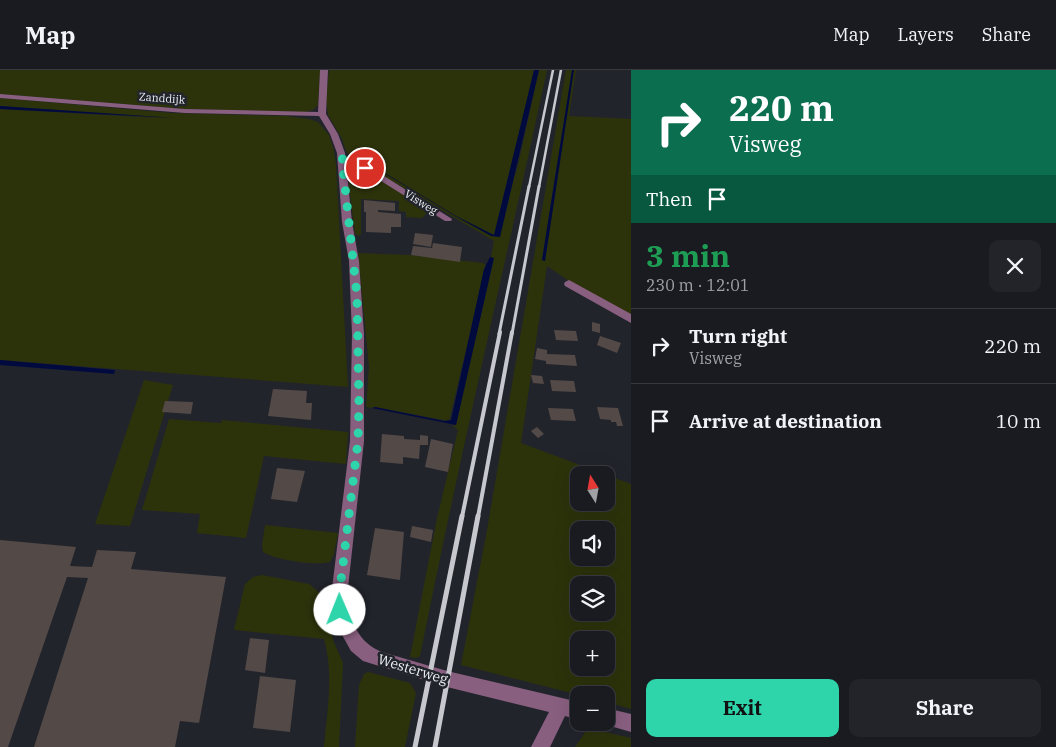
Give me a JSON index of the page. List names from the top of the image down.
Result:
{
  "streets": {
    "street": ["Zanddijk", "Westerweg"],
    "lane": ["Visweg"]
  },
  "crossings": [
    ["Zanddijk", "Westerweg"],
    ["Visweg", "Westerweg"]
  ],
  "north": "top",
  "page": {
    "header": "Map",
    "nav": ["Map", "Layers", "Share"],
    "turn": ["220 m", "Visweg"],
    "then": "Then",
    "heading": ["3 min", "230 m · 12:01"],
    "list": [
      {
        "name": "Turn right",
        "note": "Visweg",
        "value": "220 m"
      },
      {
        "name": "Arrive at destination",
        "value": "10 m"
      }
    ],
    "map_buttons": ["+", "−"],
    "buttons": ["Exit", "Share"]
  }
}
